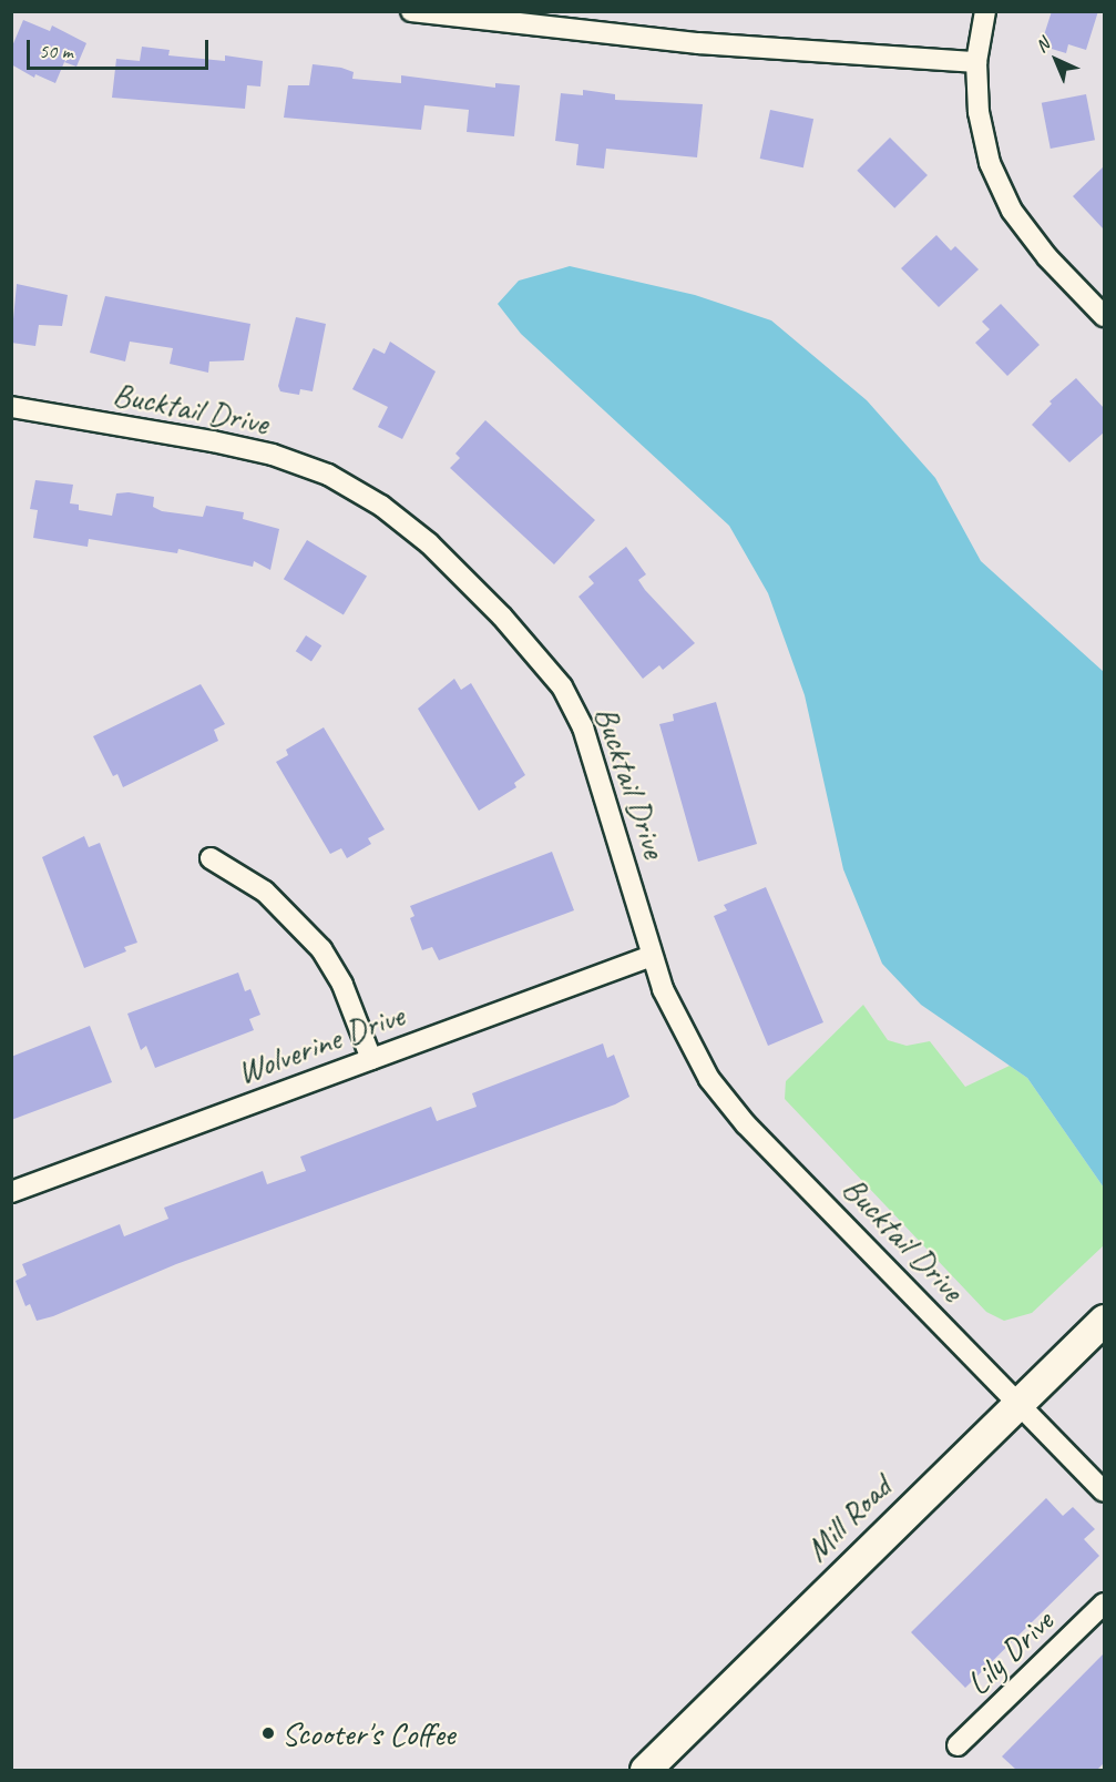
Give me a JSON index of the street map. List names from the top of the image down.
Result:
{
  "streets": {
    "street": [
      "Bucktail Drive",
      "Wolverine Drive",
      "Mill Road",
      "Lily Drive"
    ]
  },
  "crossings": [
    ["Bucktail Drive", "Wolverine Drive"],
    ["Bucktail Drive", "Mill Road"]
  ],
  "places": ["Scooter's Coffee"],
  "scale_bar": "50 m",
  "north": "top left"
}
